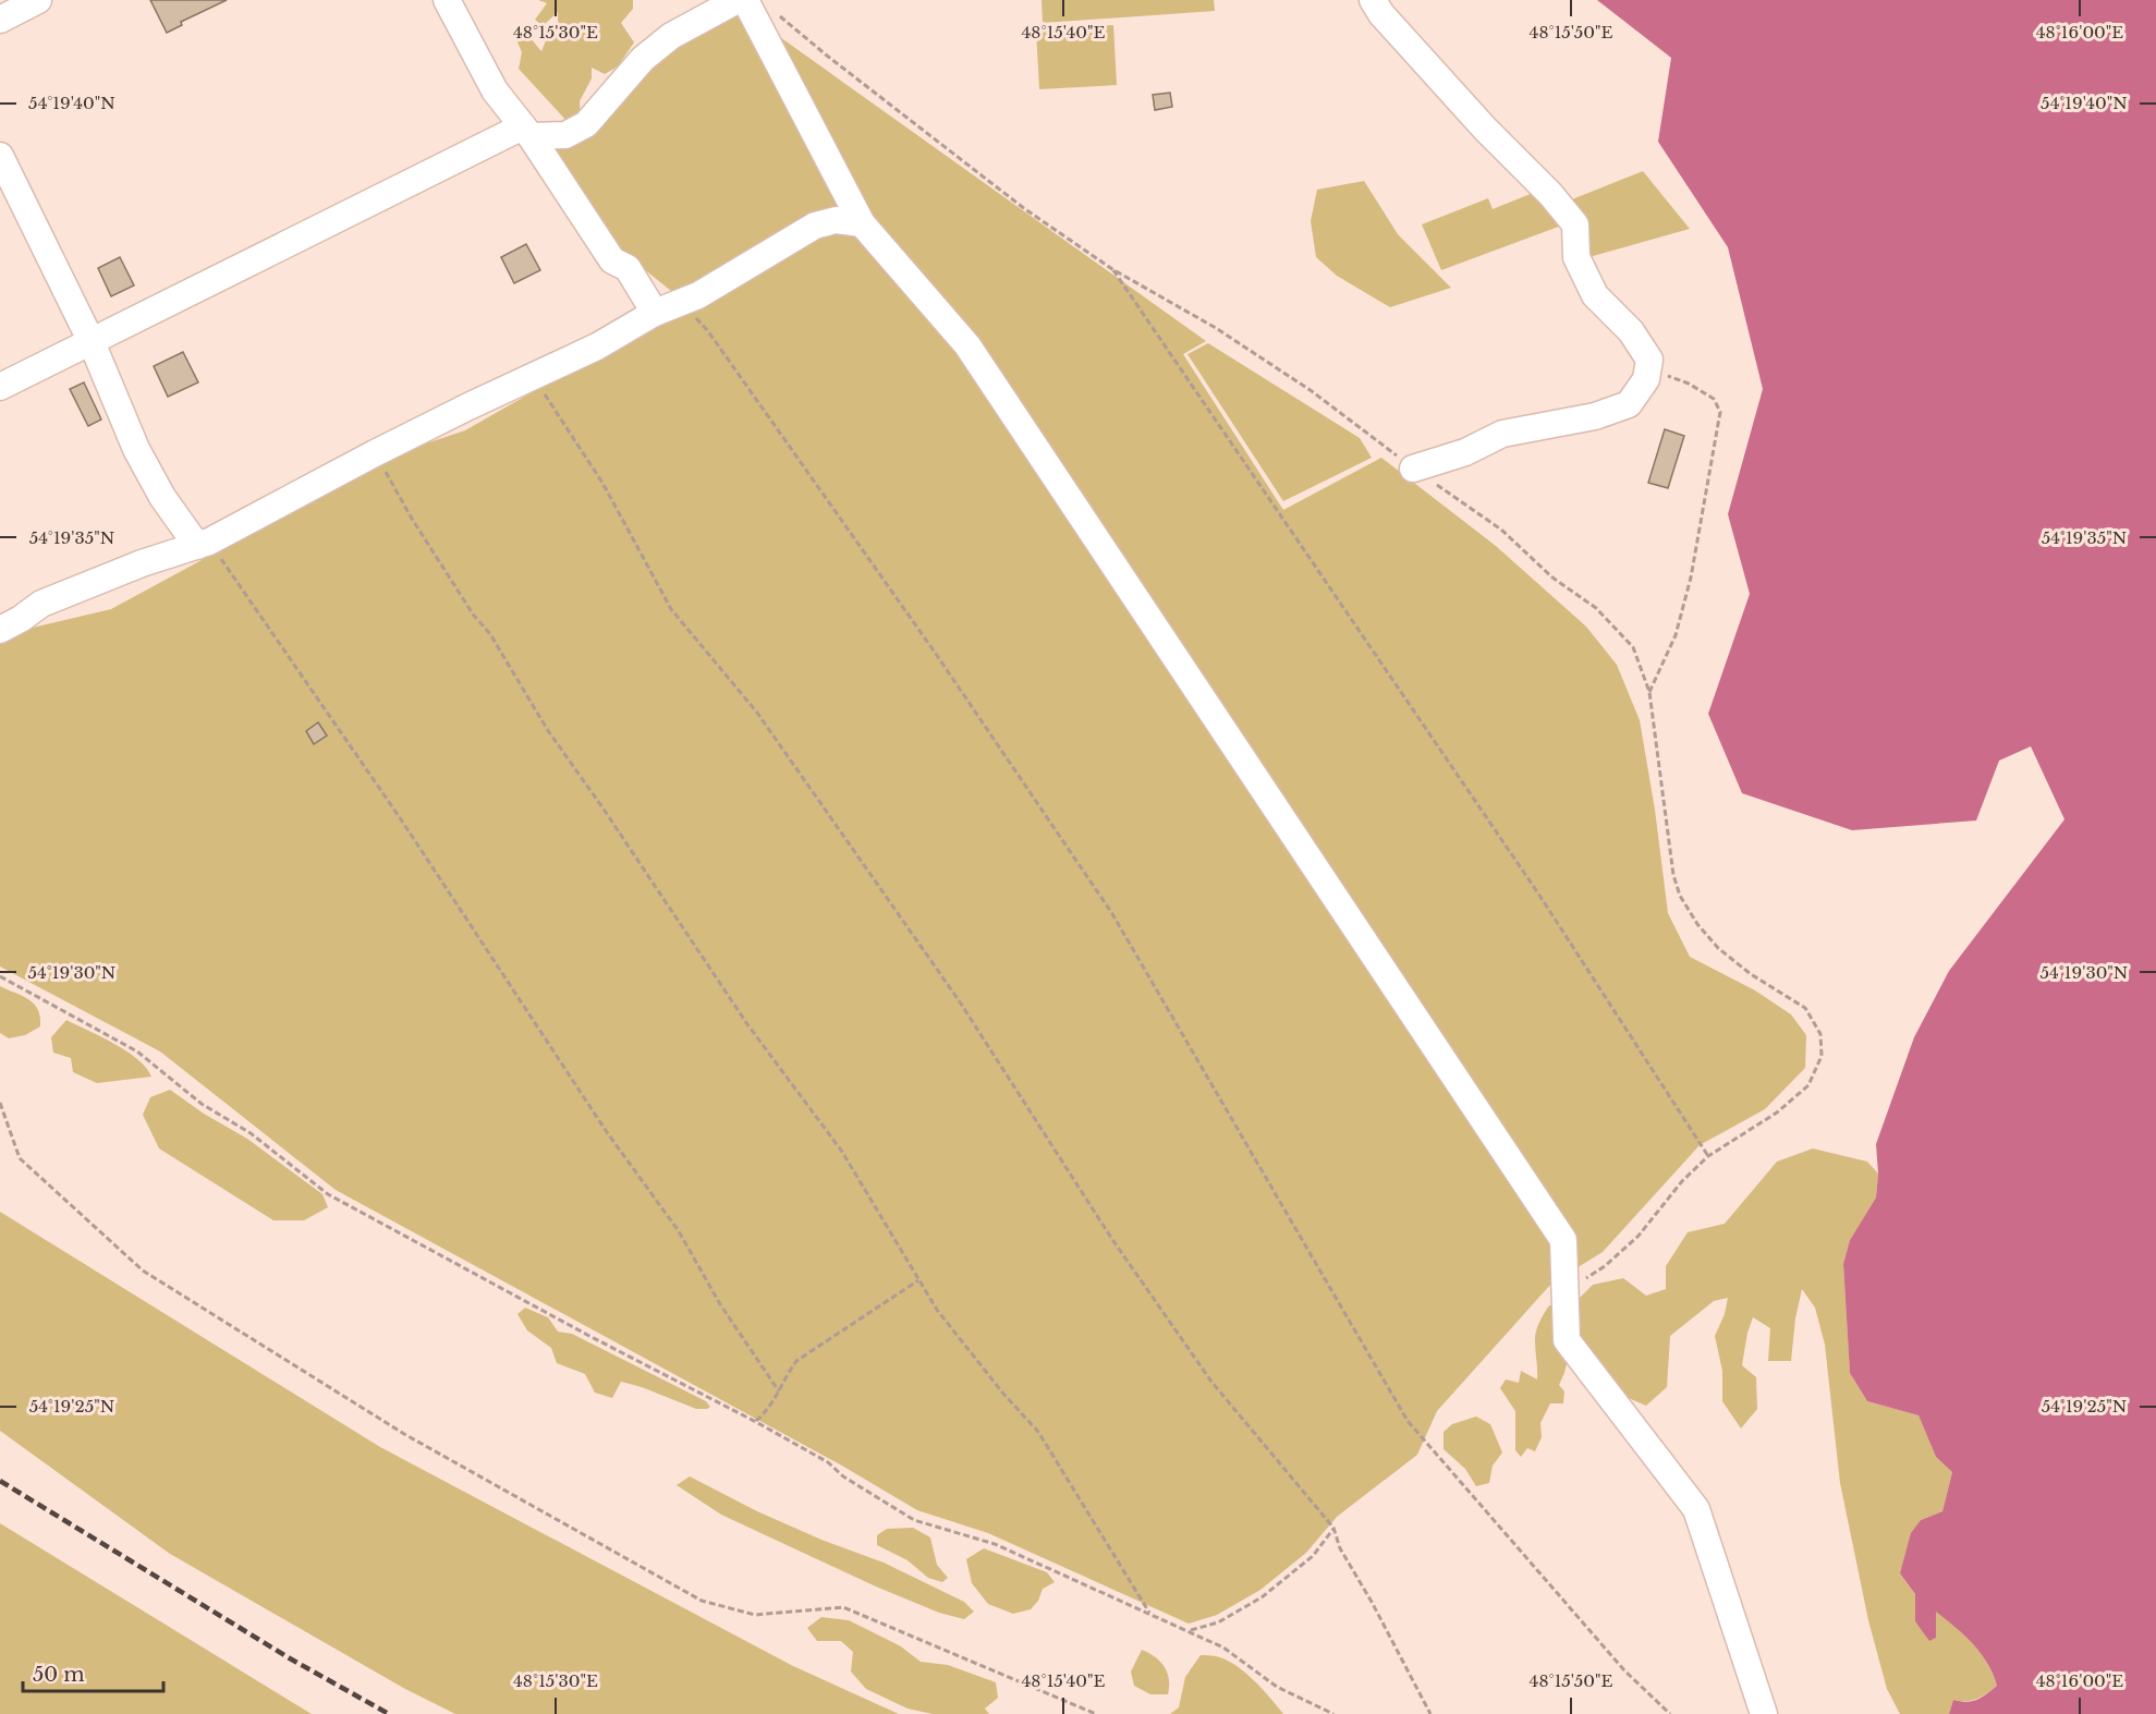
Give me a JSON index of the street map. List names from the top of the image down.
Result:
{
  "scale_bar": "50 m",
  "coordinates": [
    "48°15'30\"E",
    "48°15'40\"E",
    "48°15'50\"E",
    "48°16'00\"E",
    "54°19'40\"N",
    "54°19'35\"N",
    "54°19'30\"N",
    "54°19'25\"N"
  ]
}
